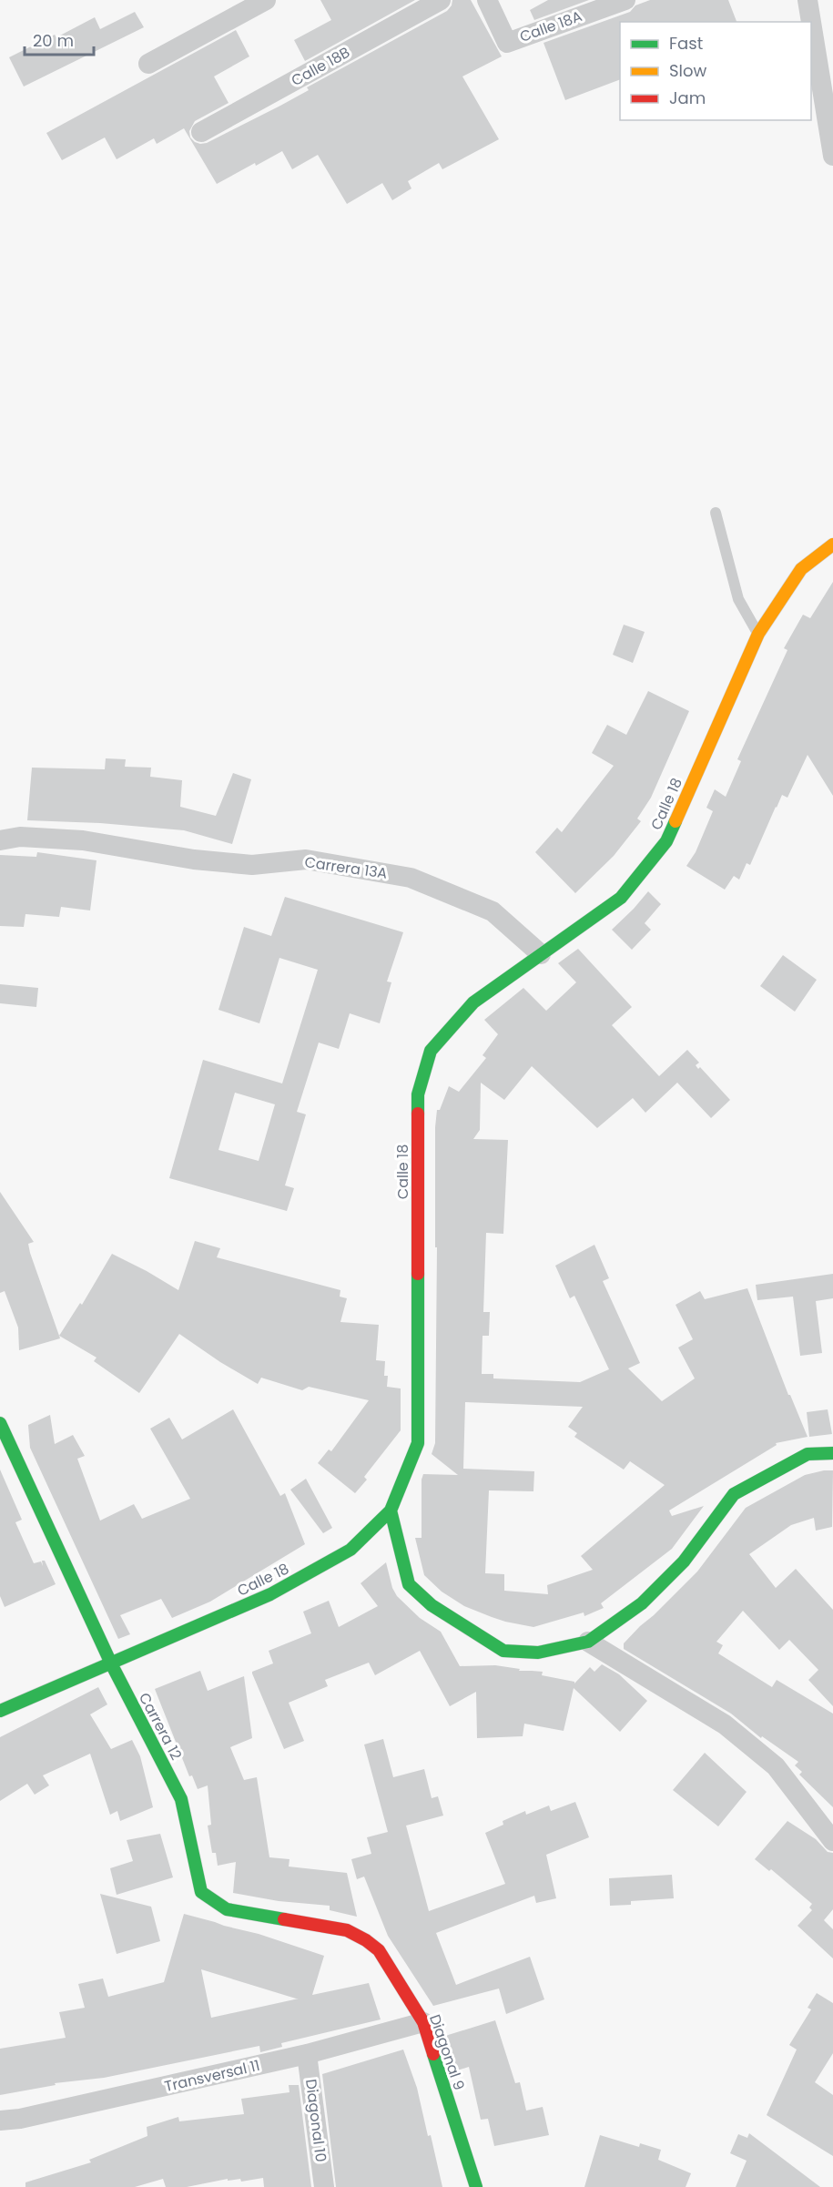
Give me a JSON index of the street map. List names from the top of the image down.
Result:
{
  "streets": {
    "main road": ["Calle 18", "Carrera 12", "Diagonal 9"],
    "street": [
      "Calle 18A",
      "Calle 18B",
      "Carrera 13A",
      "Transversal 11",
      "Diagonal 10"
    ]
  },
  "crossings": [
    ["Calle 18", "Carrera 13A"],
    ["Calle 18", "Carrera 12"],
    ["Carrera 12", "Diagonal 9"],
    ["Diagonal 9", "Transversal 11"],
    ["Transversal 11", "Diagonal 10"]
  ],
  "legend": ["Fast", "Slow", "Jam"],
  "scale_bar": "20 m"
}
